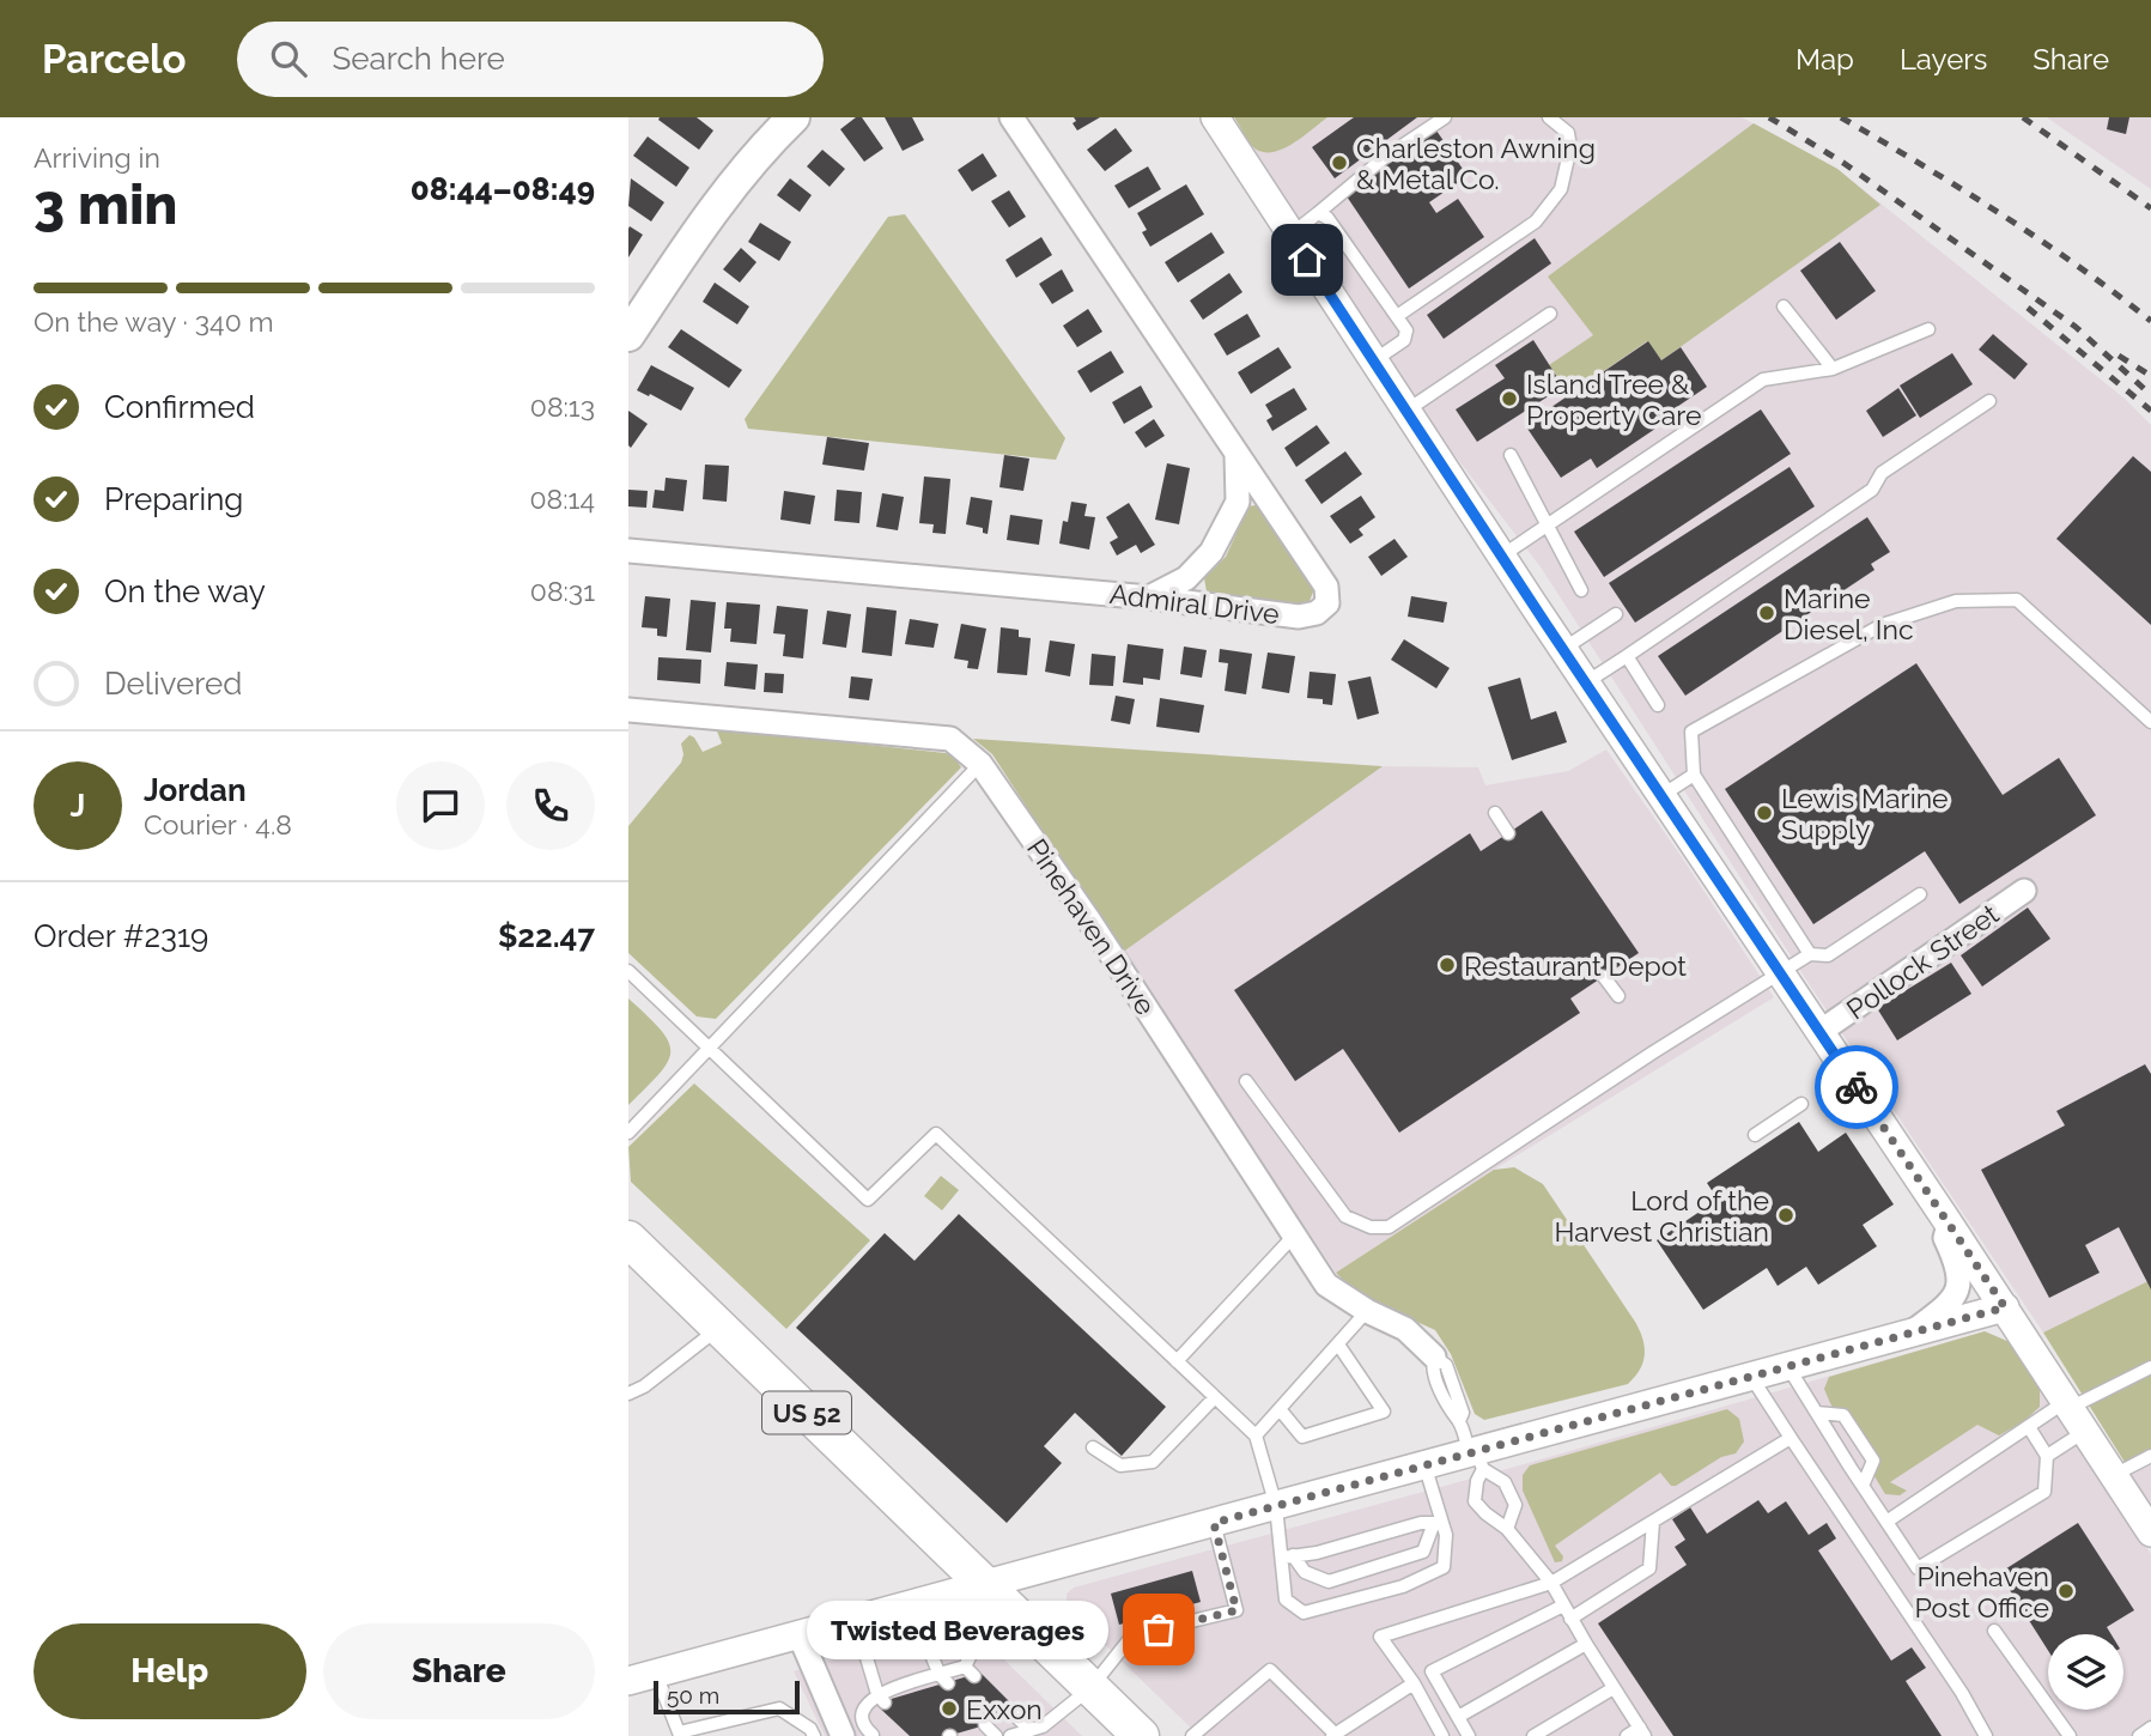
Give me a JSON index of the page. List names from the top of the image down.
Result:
{
  "streets": {
    "main road": ["US 52"],
    "street": ["Admiral Drive", "Pinehaven Drive", "Pollock Street"]
  },
  "places": [
    "Charleston Awning & Metal Co.",
    "Island Tree & Property Care",
    "Marine Diesel, Inc",
    "Lewis Marine Supply",
    "Restaurant Depot",
    "Lord of the Harvest Christian",
    "Pinehaven Post Office",
    "Twisted Beverages",
    "Exxon"
  ],
  "scale_bar": "50 m",
  "page": {
    "header": "Parcelo",
    "search": "Search here",
    "nav": ["Map", "Layers", "Share"],
    "heading": ["3 min", "Arriving in", "08:44–08:49"],
    "panel": [
      "Jordan",
      "Courier · 4.8",
      "Order #2319",
      "$22.47"
    ],
    "bar": "On the way · 340 m",
    "list": [
      ["Confirmed", "08:13"],
      ["Preparing", "08:14"],
      ["On the way", "08:31"],
      "Delivered"
    ],
    "round": "J",
    "bubble": "Twisted Beverages",
    "buttons": ["Help", "Share"],
    "scale": "50 m"
  }
}
